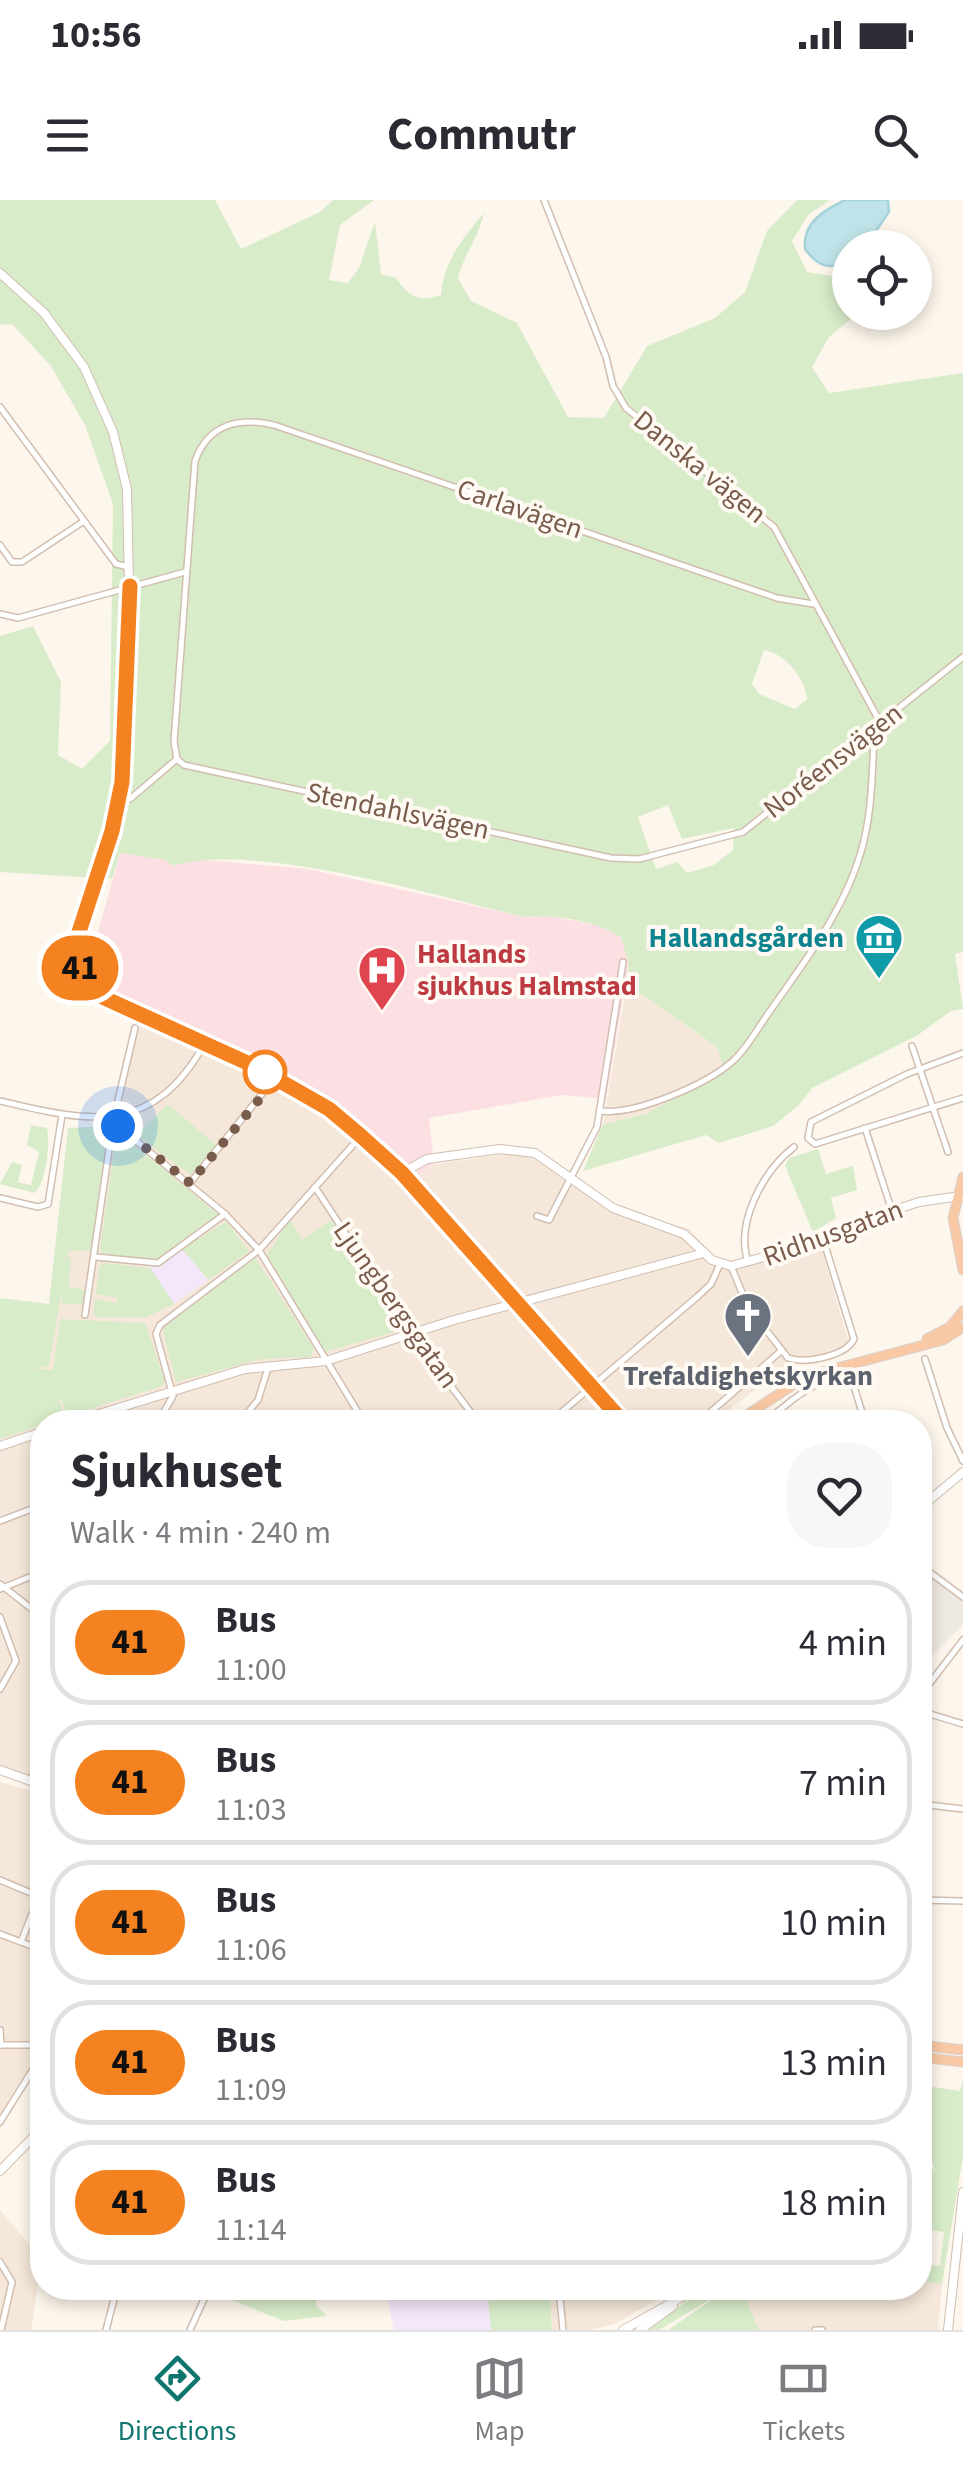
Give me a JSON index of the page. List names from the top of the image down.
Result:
{
  "streets": {
    "street": [
      "Danska vägen",
      "Carlavägen",
      "Noréensvägen",
      "Stendahlsvägen",
      "Ridhusgatan",
      "Ljungbergsgatan"
    ]
  },
  "crossings": [
    ["Danska vägen", "Carlavägen"],
    ["Danska vägen", "Noréensvägen"],
    ["Noréensvägen", "Stendahlsvägen"]
  ],
  "places": {
    "museum": ["Hallandsgården"],
    "hospital": ["Hallands sjukhus Halmstad"],
    "church": ["Trefaldighetskyrkan"]
  },
  "lines": ["bus line 41"],
  "page": {
    "status": "10:56",
    "header": "Commutr",
    "on_map": "41",
    "heading": ["Sjukhuset", "Walk · 4 min · 240 m"],
    "list": [
      {
        "mark": "41",
        "name": "Bus",
        "note": "11:00",
        "value": "4 min"
      },
      {
        "mark": "41",
        "name": "Bus",
        "note": "11:03",
        "value": "7 min"
      },
      {
        "mark": "41",
        "name": "Bus",
        "note": "11:06",
        "value": "10 min"
      },
      {
        "mark": "41",
        "name": "Bus",
        "note": "11:09",
        "value": "13 min"
      },
      {
        "mark": "41",
        "name": "Bus",
        "note": "11:14",
        "value": "18 min"
      }
    ],
    "tabs": ["Directions", "Map", "Tickets"]
  }
}
